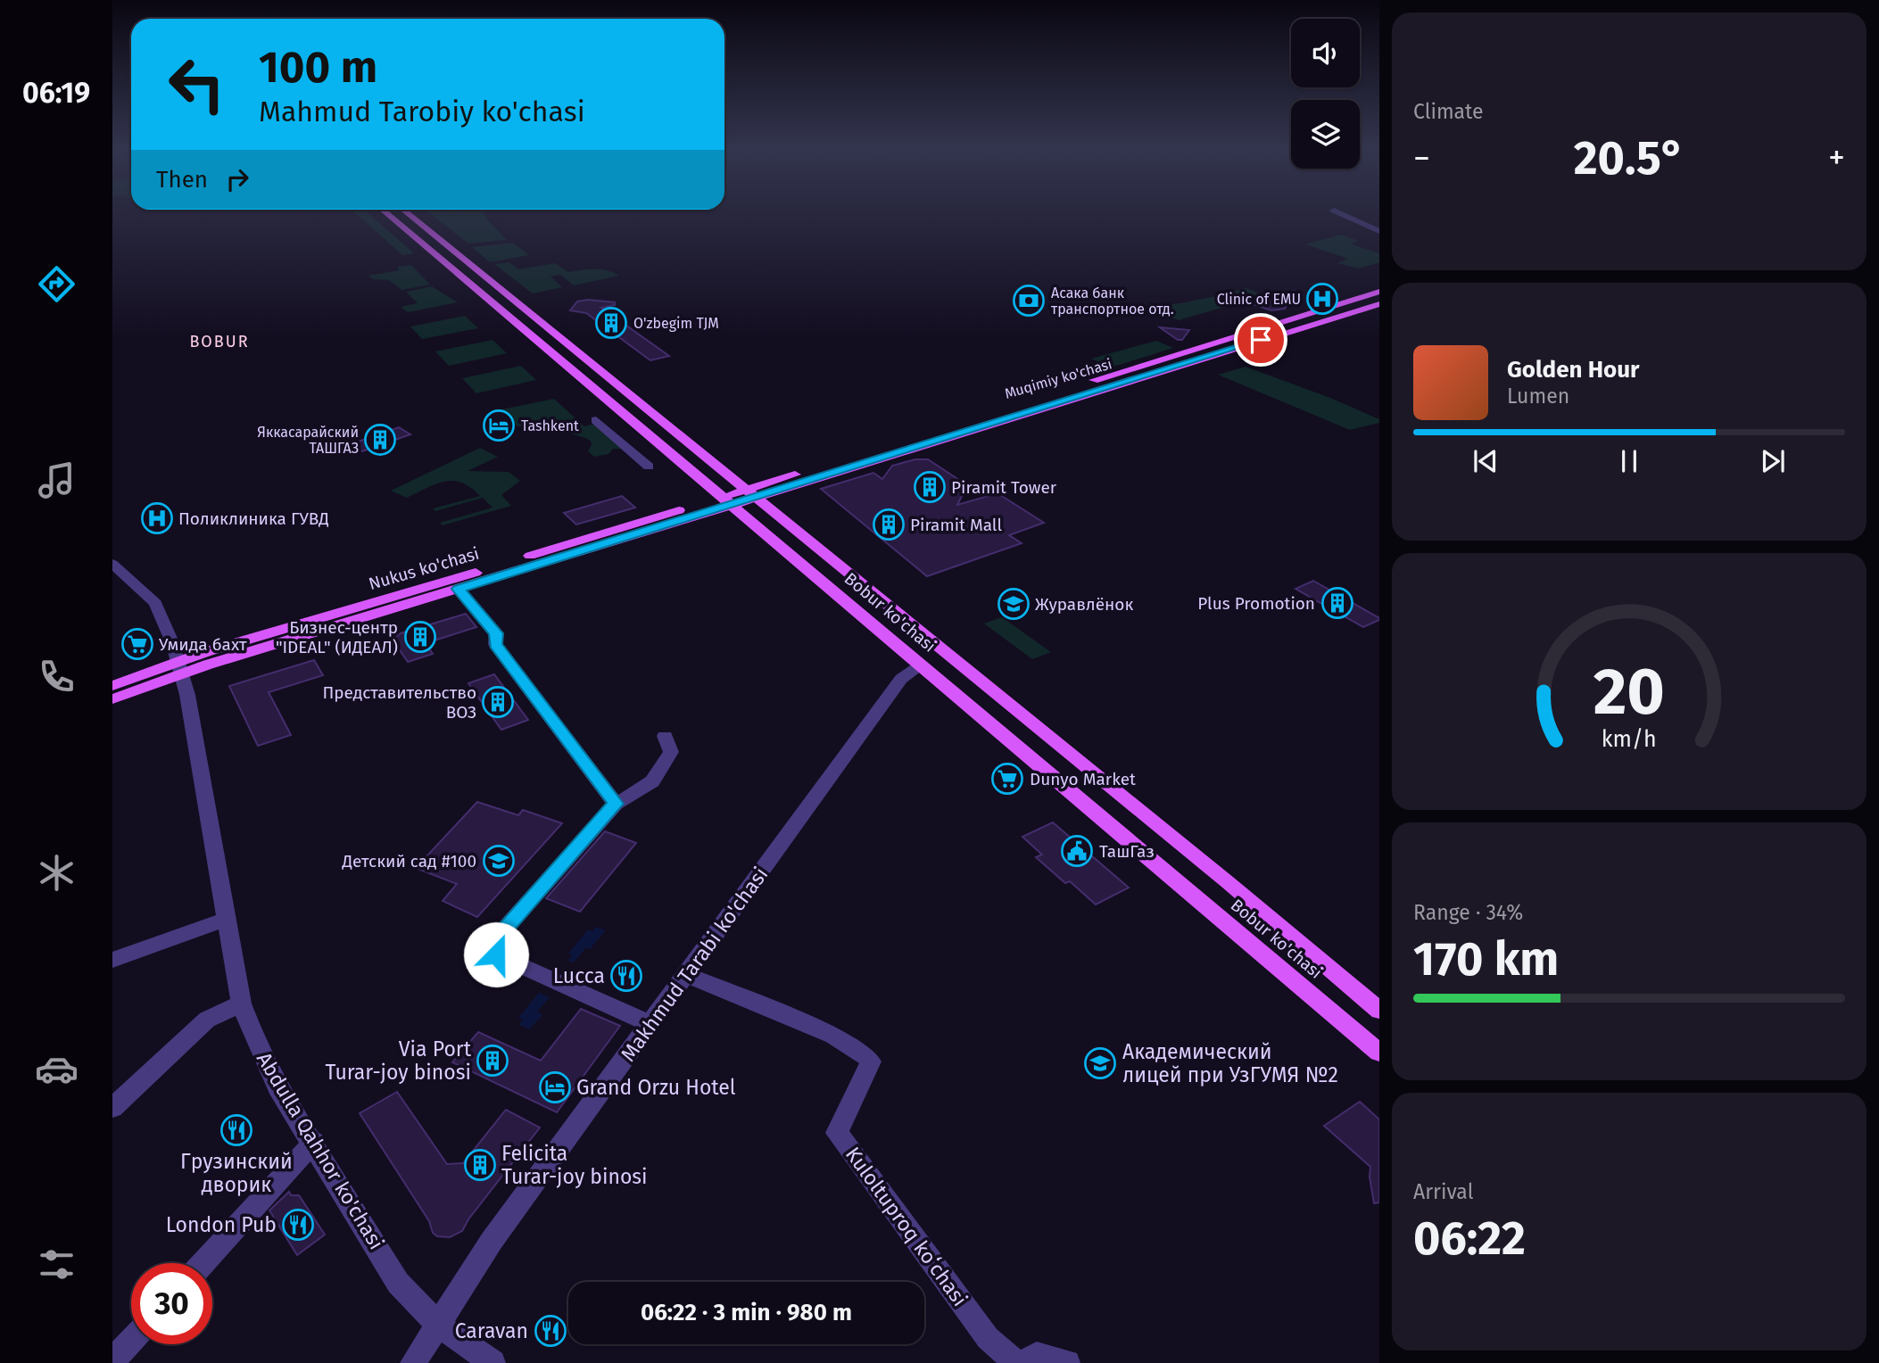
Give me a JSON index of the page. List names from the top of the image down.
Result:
{
  "streets": {
    "main road": ["Muqimiy ko'chasi", "Nukus ko'chasi", "Bobur ko'chasi"],
    "street": ["Makhmud Tarabi ko'chasi", "Abdulla Qahhor ko'chasi", "Kuloltuproq koʻchasi"]
  },
  "crossings": [
    ["Muqimiy ko'chasi", "Nukus ko'chasi"],
    ["Muqimiy ko'chasi", "Bobur ko'chasi"],
    ["Nukus ko'chasi", "Bobur ko'chasi"],
    ["Nukus ko'chasi", "Abdulla Qahhor ko'chasi"],
    ["Bobur ko'chasi", "Makhmud Tarabi ko'chasi"],
    ["Makhmud Tarabi ko'chasi", "Abdulla Qahhor ko'chasi"],
    ["Makhmud Tarabi ko'chasi", "Kuloltuproq koʻchasi"]
  ],
  "districts": ["BOBUR"],
  "places": {
    "hospital": ["Clinic of EMU", "Поликлиника ГУВД"],
    "bank": ["Асака банк транспортное отд."],
    "building": [
      "O'zbegim TJM",
      "Яккасарайский ТАШГАЗ",
      "Piramit Tower",
      "Piramit Mall",
      "Plus Promotion",
      "Бизнес-центр \"IDEAL\" (ИДЕАЛ)",
      "Представительство ВОЗ",
      "Via Port Turar-joy binosi",
      "Felicita Turar-joy binosi"
    ],
    "hotel": ["Tashkent", "Grand Orzu Hotel"],
    "school or university": ["Журавлёнок", "Детский сад #100", "Академический лицей при УзГУМЯ №2"],
    "supermarket": ["Умида бахт", "Dunyo Market"],
    "public building": ["ТашГаз"],
    "restaurant": [
      "Lucca",
      "Грузинский дворик",
      "London Pub",
      "Caravan"
    ]
  },
  "page": {
    "tabs": "06:19",
    "tile": [
      "Climate",
      ["Range · 34%", "170 km"],
      ["Arrival", "06:22"]
    ],
    "turn": ["100 m", "Mahmud Tarobiy ko'chasi"],
    "heat": ["−", "20.5°", "+"],
    "then": "Then",
    "song": ["Golden Hour", "Lumen"],
    "limit": "30",
    "trip": "06:22 · 3 min · 980 m",
    "gauge": ["20", "km/h"]
  }
}
